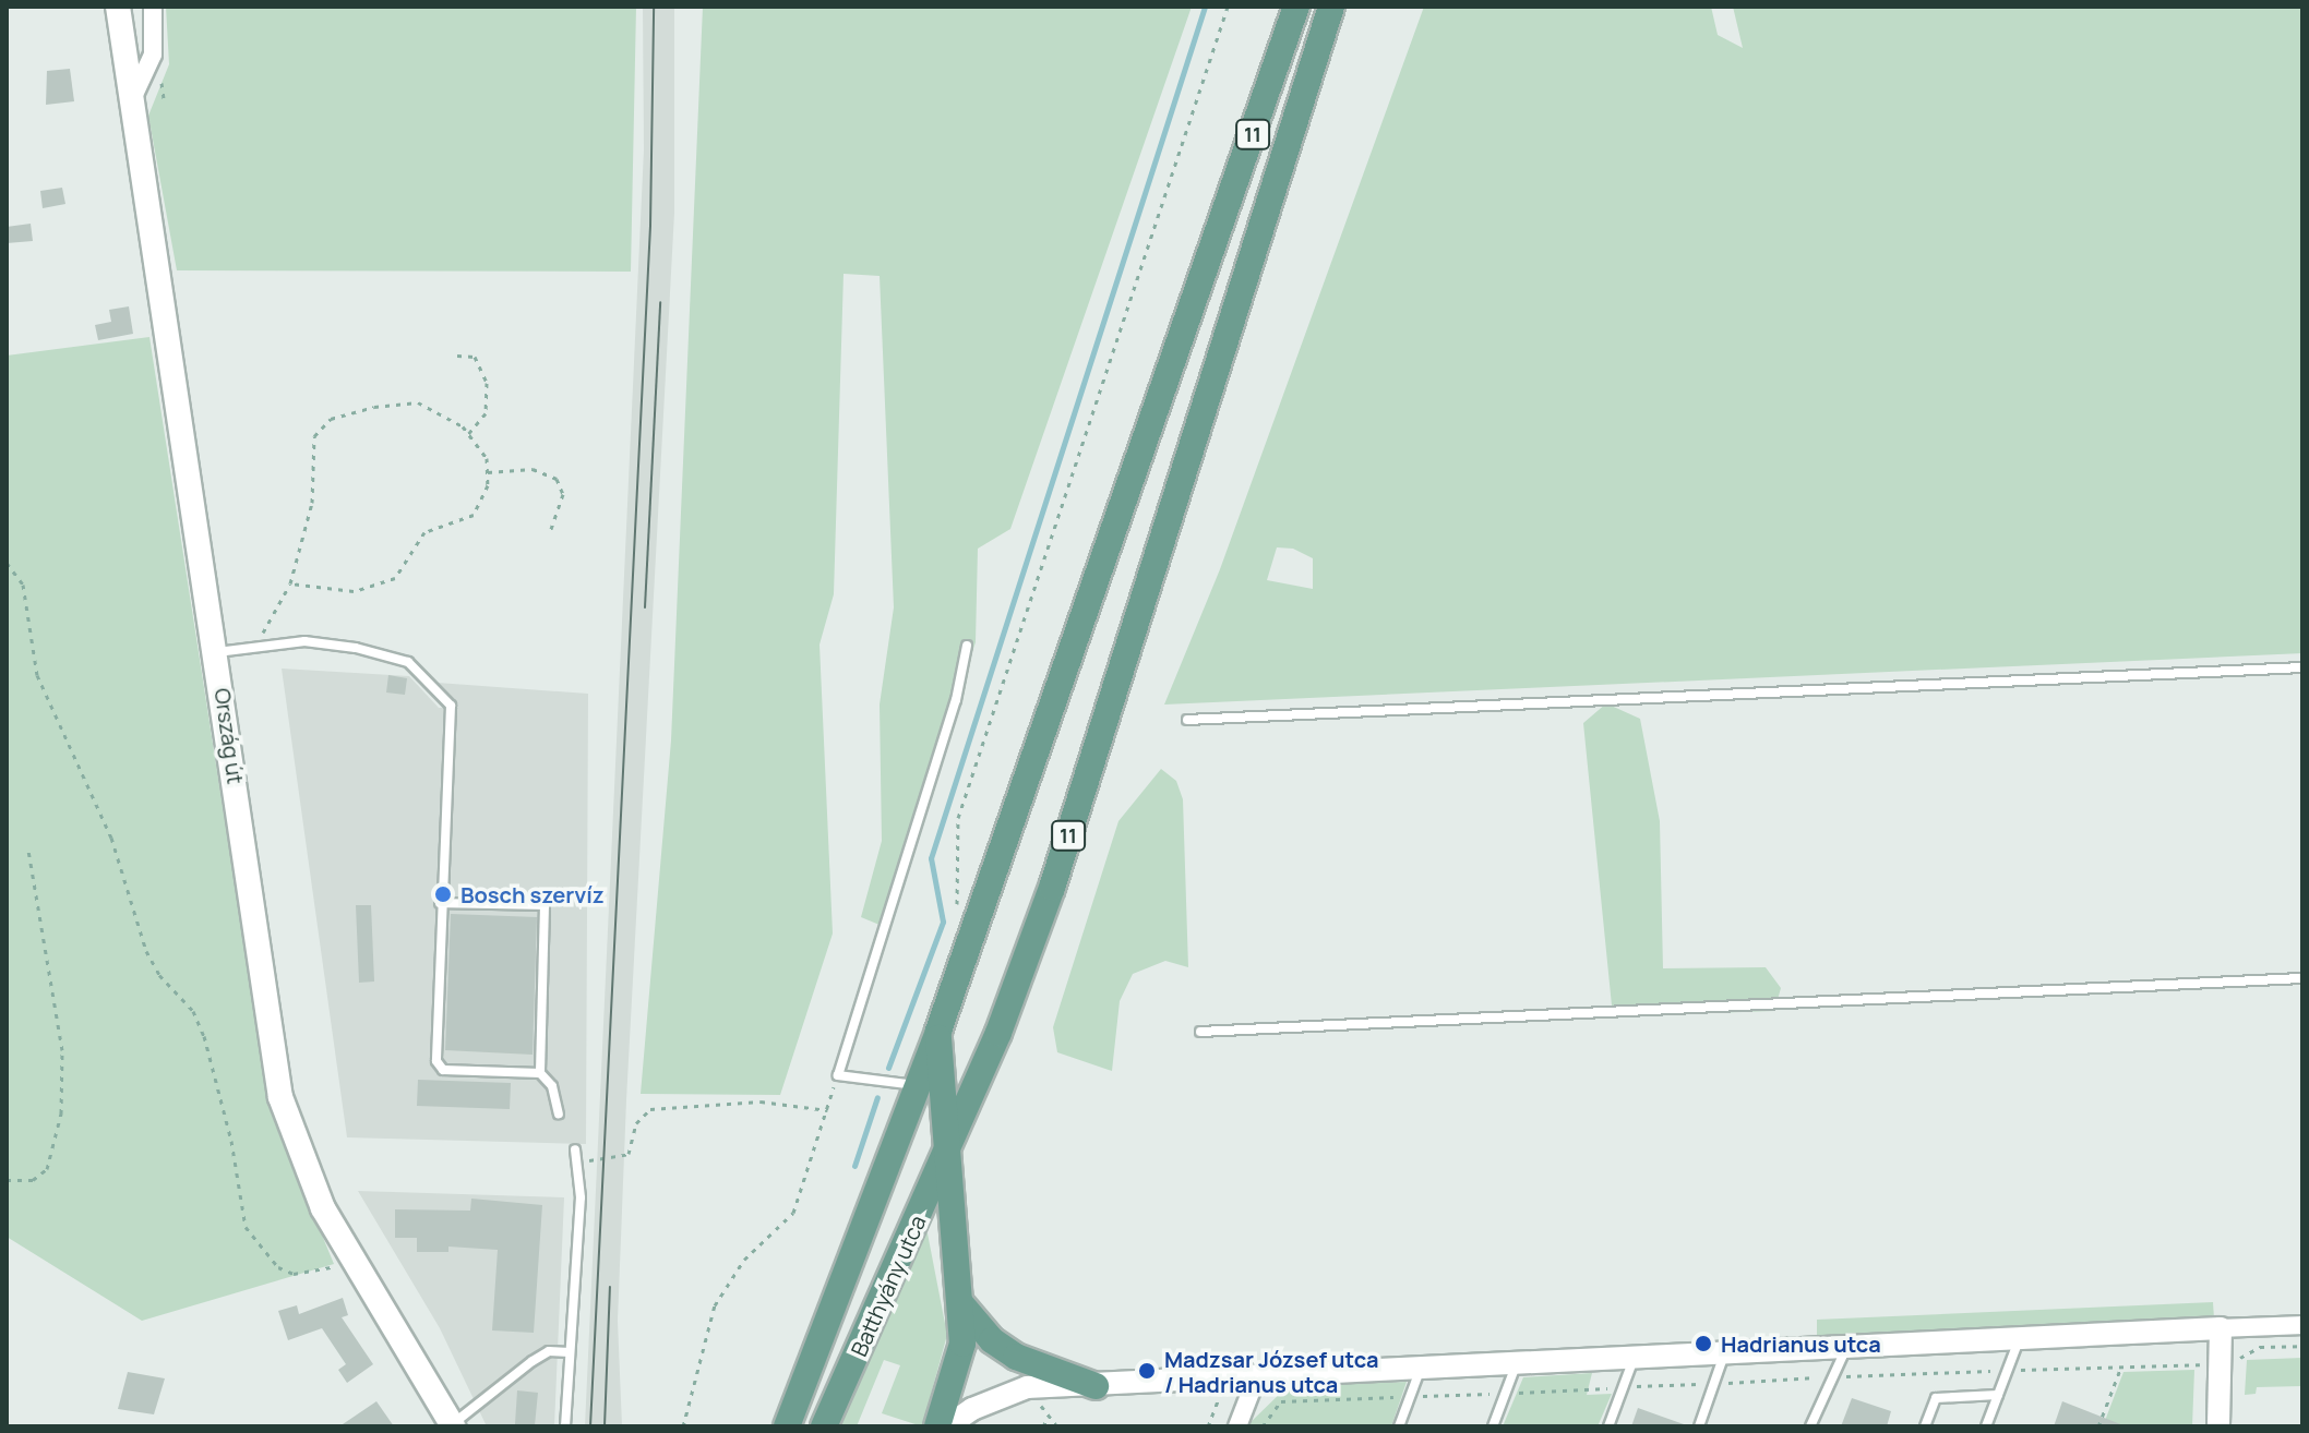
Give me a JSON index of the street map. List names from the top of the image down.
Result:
{
  "streets": {
    "main road": ["11", "Ország út", "Batthyány utca"]
  },
  "crossings": [
    ["11", "Batthyány utca"]
  ],
  "places": ["Bosch szervíz", "Hadrianus utca", "Madzsar József utca / Hadrianus utca"]
}
